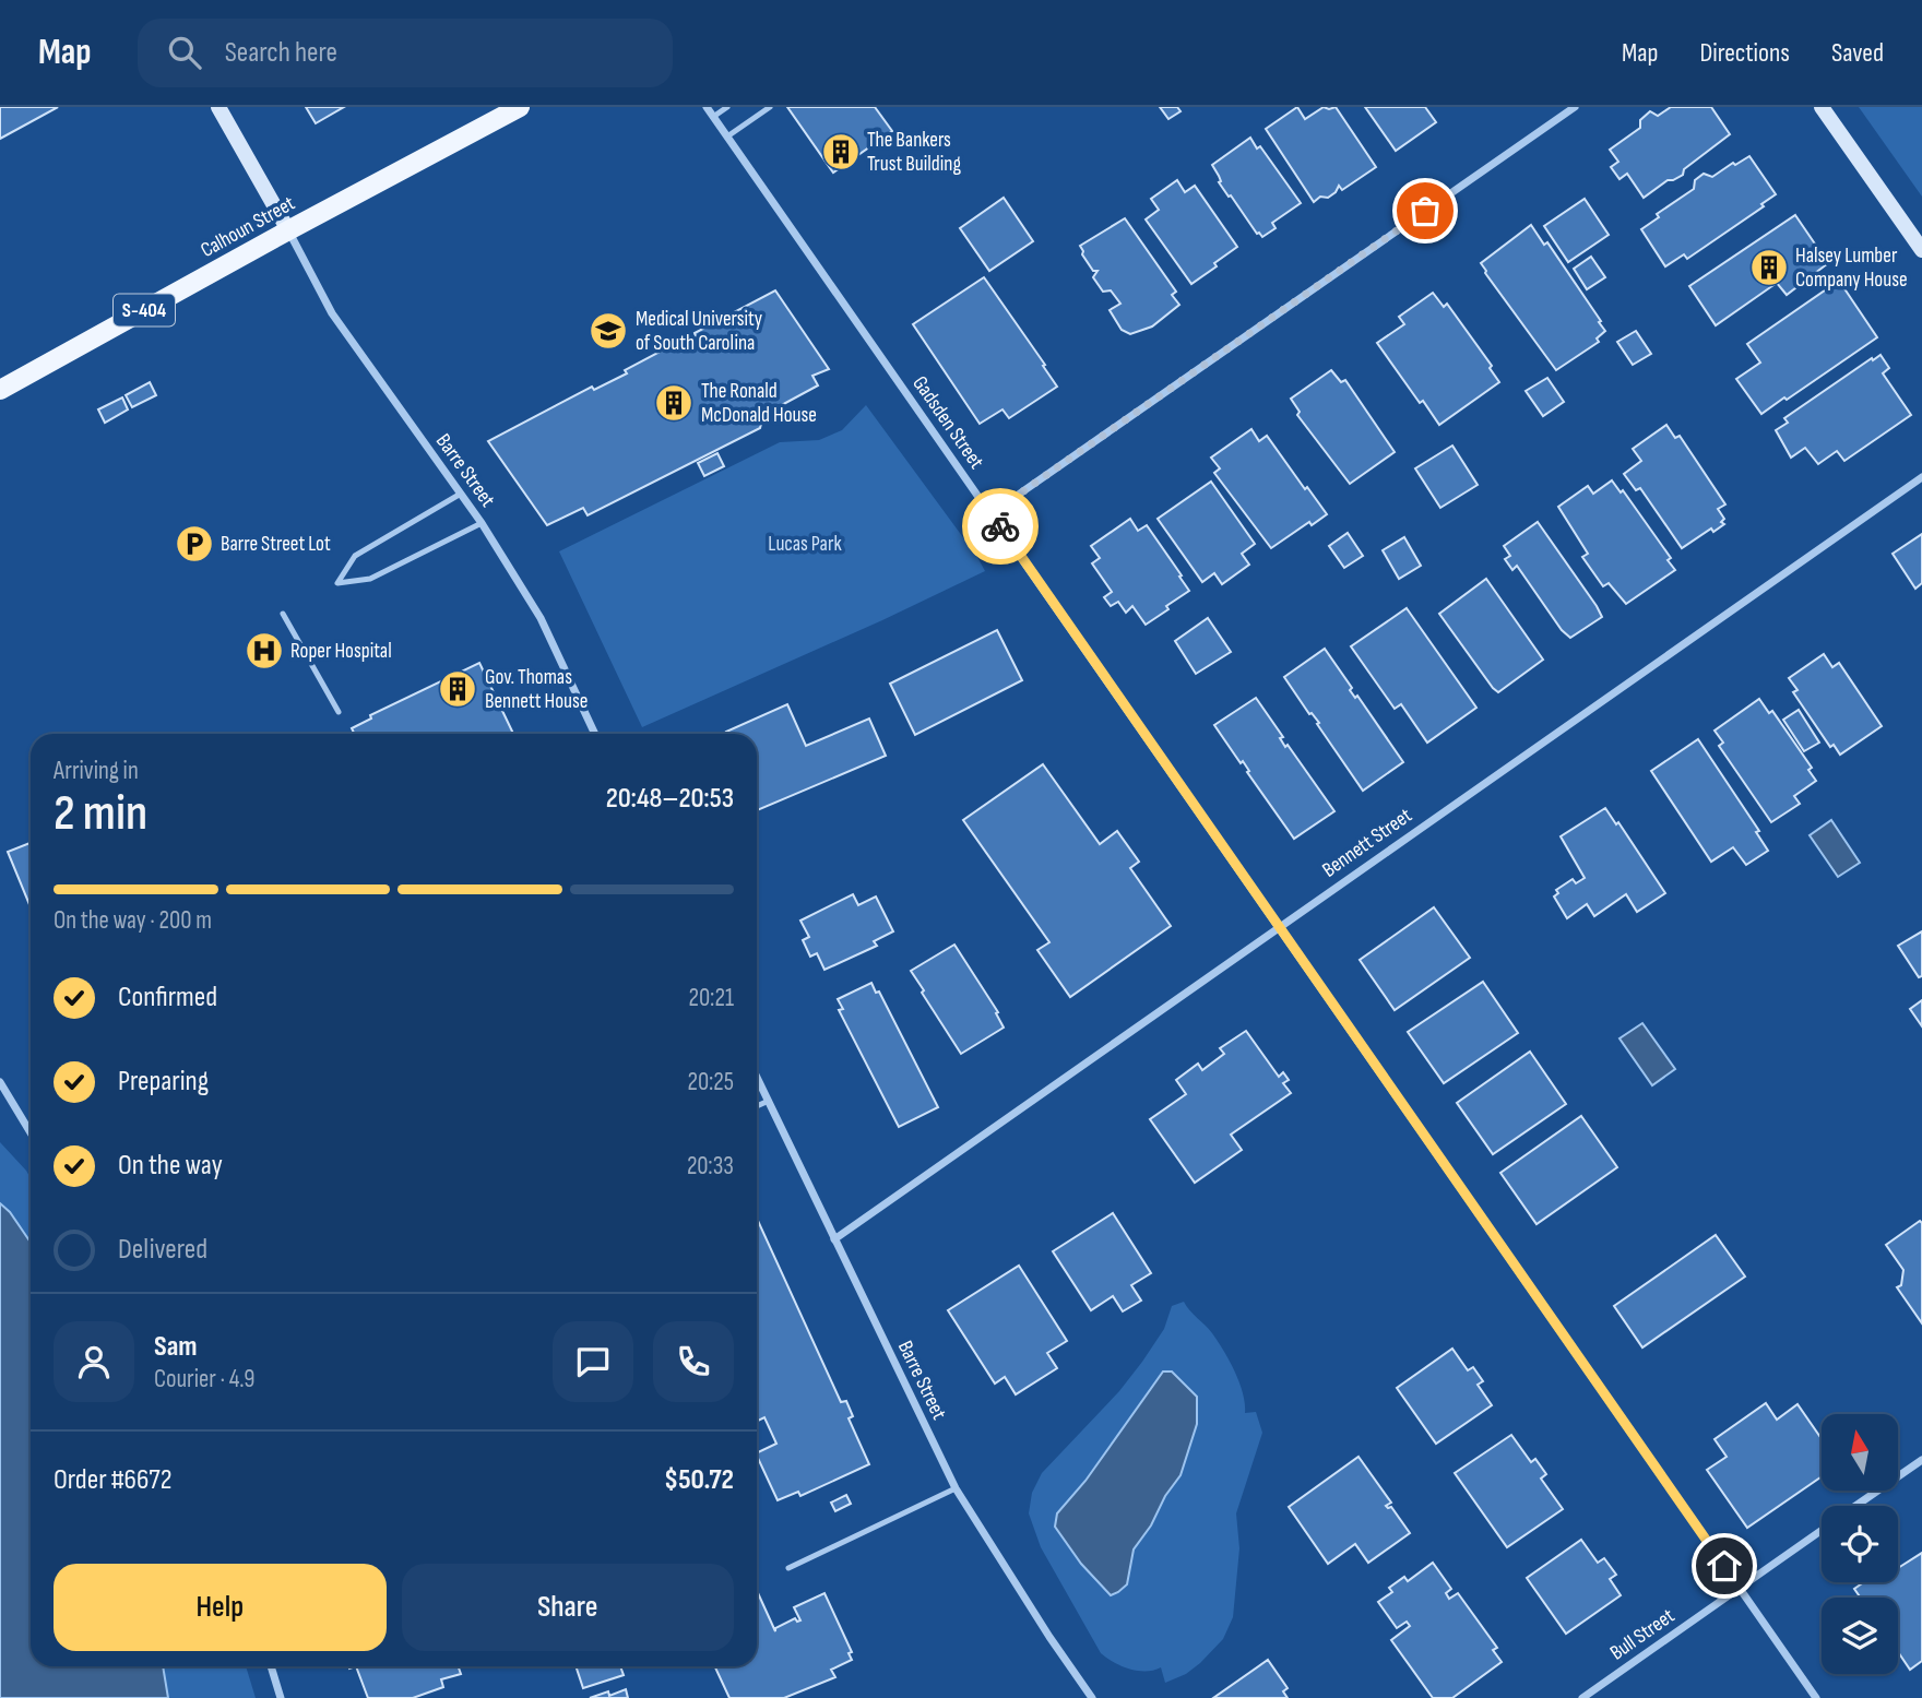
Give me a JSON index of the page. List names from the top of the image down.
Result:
{
  "streets": {
    "main road": ["Calhoun Street", "S-404"],
    "street": [
      "Gadsden Street",
      "Barre Street",
      "Bennett Street",
      "Bull Street"
    ]
  },
  "crossings": [
    ["Calhoun Street", "Barre Street"],
    ["Gadsden Street", "Bennett Street"],
    ["Gadsden Street", "Bull Street"],
    ["Barre Street", "Bennett Street"]
  ],
  "parks": ["Lucas Park"],
  "places": {
    "building": [
      "The Bankers Trust Building",
      "Halsey Lumber Company House",
      "The Ronald McDonald House",
      "Gov. Thomas Bennett House"
    ],
    "school or university": ["Medical University of South Carolina"],
    "parking": ["Barre Street Lot"],
    "hospital": ["Roper Hospital"]
  },
  "north": "top",
  "page": {
    "header": "Map",
    "search": "Search here",
    "nav": ["Map", "Directions", "Saved"],
    "heading": ["2 min", "Arriving in", "20:48–20:53"],
    "panel": [
      "Sam",
      "Courier · 4.9",
      "Order #6672",
      "$50.72"
    ],
    "bar": "On the way · 200 m",
    "list": [
      ["Confirmed", "20:21"],
      ["Preparing", "20:25"],
      ["On the way", "20:33"],
      "Delivered"
    ],
    "buttons": ["Help", "Share"]
  }
}
